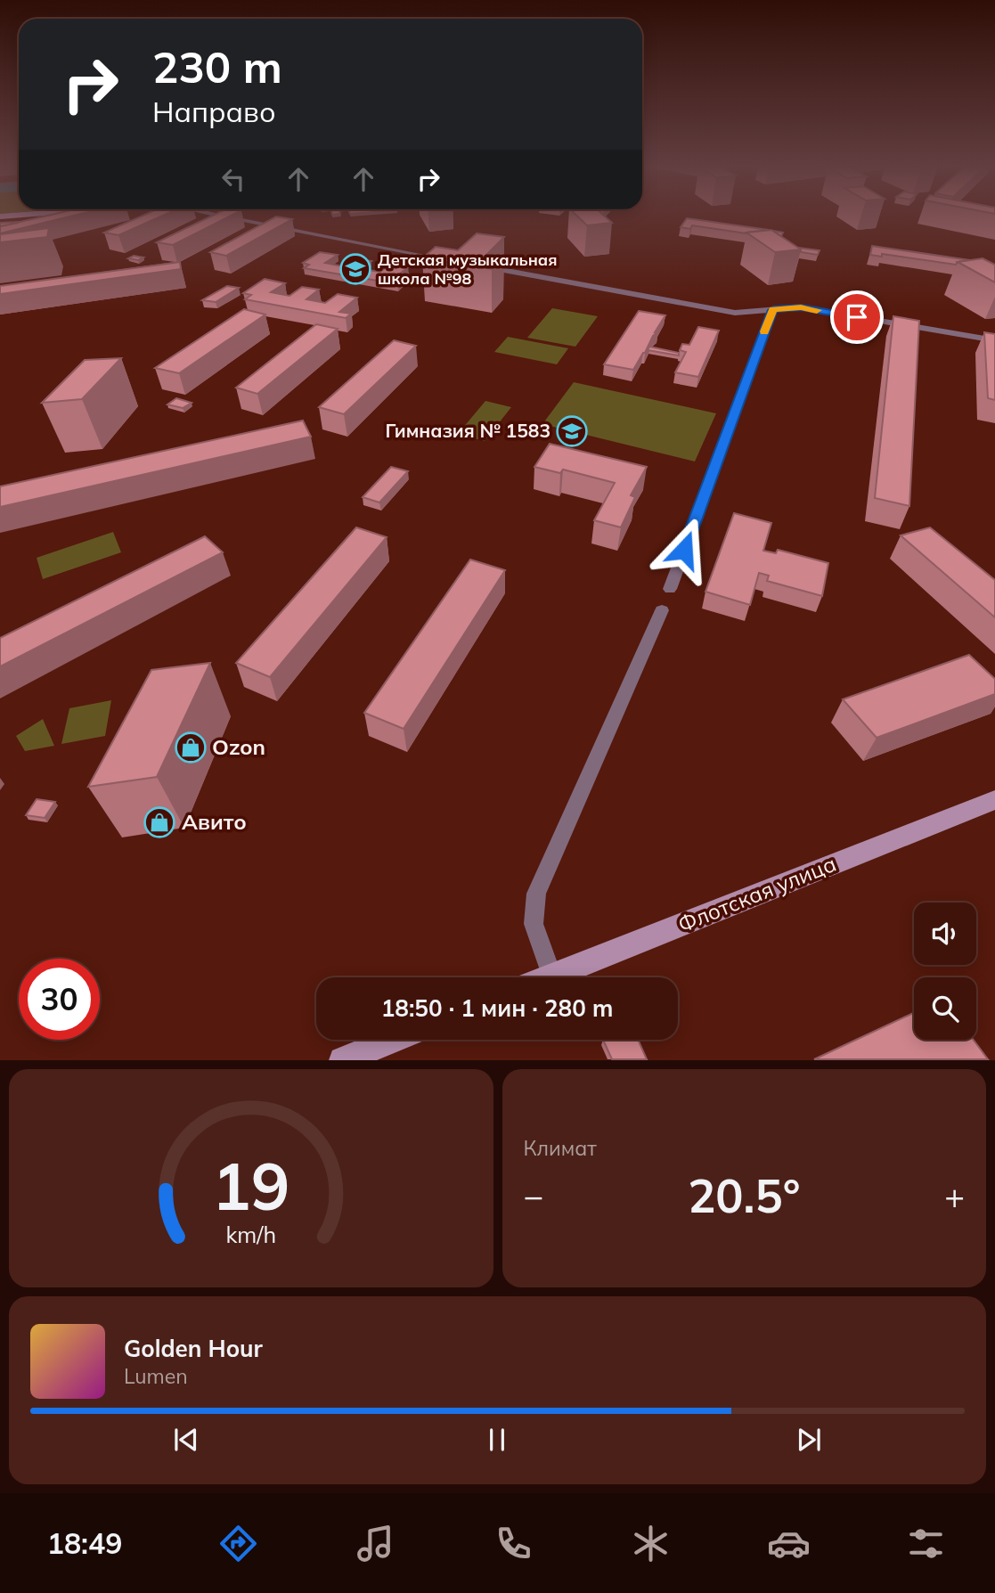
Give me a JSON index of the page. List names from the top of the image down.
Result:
{
  "streets": {
    "main road": ["Флотская улица"]
  },
  "places": {
    "school or university": ["Детская музыкальная школа №98", "Гимназия № 1583"],
    "shop": ["Ozon", "Авито"]
  },
  "page": {
    "turn": ["230 m", "Направо"],
    "limit": "30",
    "trip": "18:50 · 1 мин · 280 m",
    "tile": "Климат",
    "heat": ["−", "20.5°", "+"],
    "song": ["Golden Hour", "Lumen"],
    "tabs": "18:49",
    "gauge": ["19", "km/h"]
  }
}
